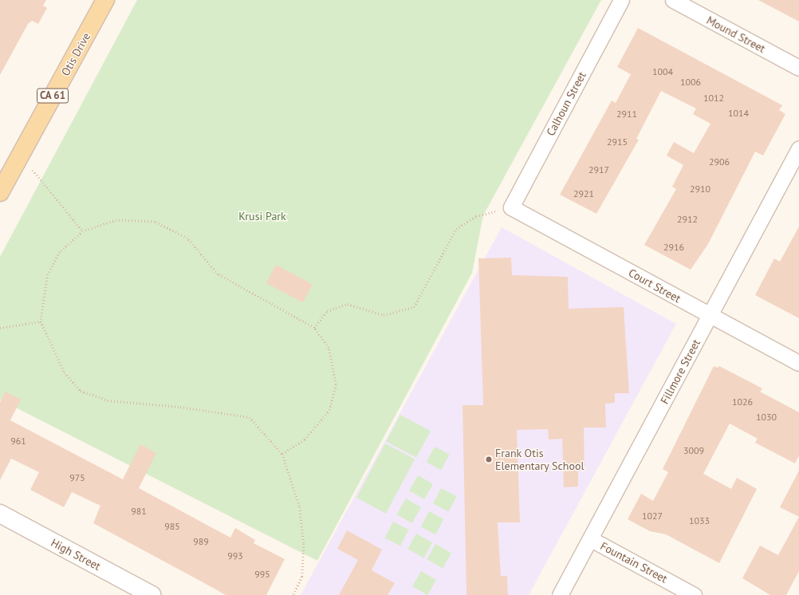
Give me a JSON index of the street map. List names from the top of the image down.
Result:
{
  "streets": {
    "main road": ["Otis Drive", "CA 61", "High Street"],
    "street": [
      "Mound Street",
      "Calhoun Street",
      "Court Street",
      "Fillmore Street",
      "Fountain Street"
    ]
  },
  "crossings": [
    ["Calhoun Street", "Court Street"],
    ["Court Street", "Fillmore Street"],
    ["Fillmore Street", "Fountain Street"]
  ],
  "parks": ["Krusi Park"],
  "places": ["Frank Otis Elementary School"],
  "house_numbers": [
    "1004",
    "1006",
    "1012",
    "1014",
    "2911",
    "2915",
    "2906",
    "2917",
    "2910",
    "2921",
    "2912",
    "2916",
    "1026",
    "1030",
    "961",
    "3009",
    "975",
    "981",
    "1027",
    "1033",
    "985",
    "989",
    "993",
    "995"
  ]
}
